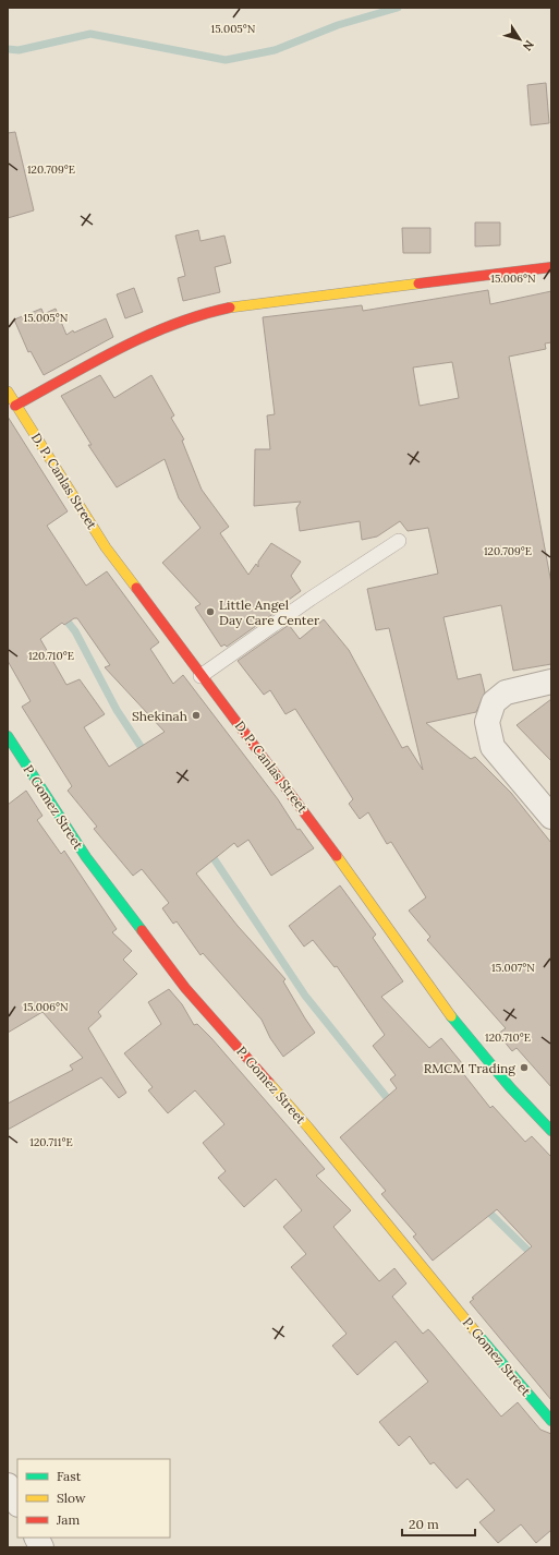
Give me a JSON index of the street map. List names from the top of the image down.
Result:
{
  "streets": {
    "street": ["D. P. Canlas Street", "P. Gomez Street"]
  },
  "places": ["Little Angel Day Care Center", "Shekinah", "RMCM Trading"],
  "legend": ["Fast", "Slow", "Jam"],
  "scale_bar": "20 m",
  "north": "bottom right",
  "coordinates": [
    "15.005°N",
    "120.709°E",
    "15.006°N",
    "120.710°E",
    "15.007°N",
    "120.711°E"
  ]
}
